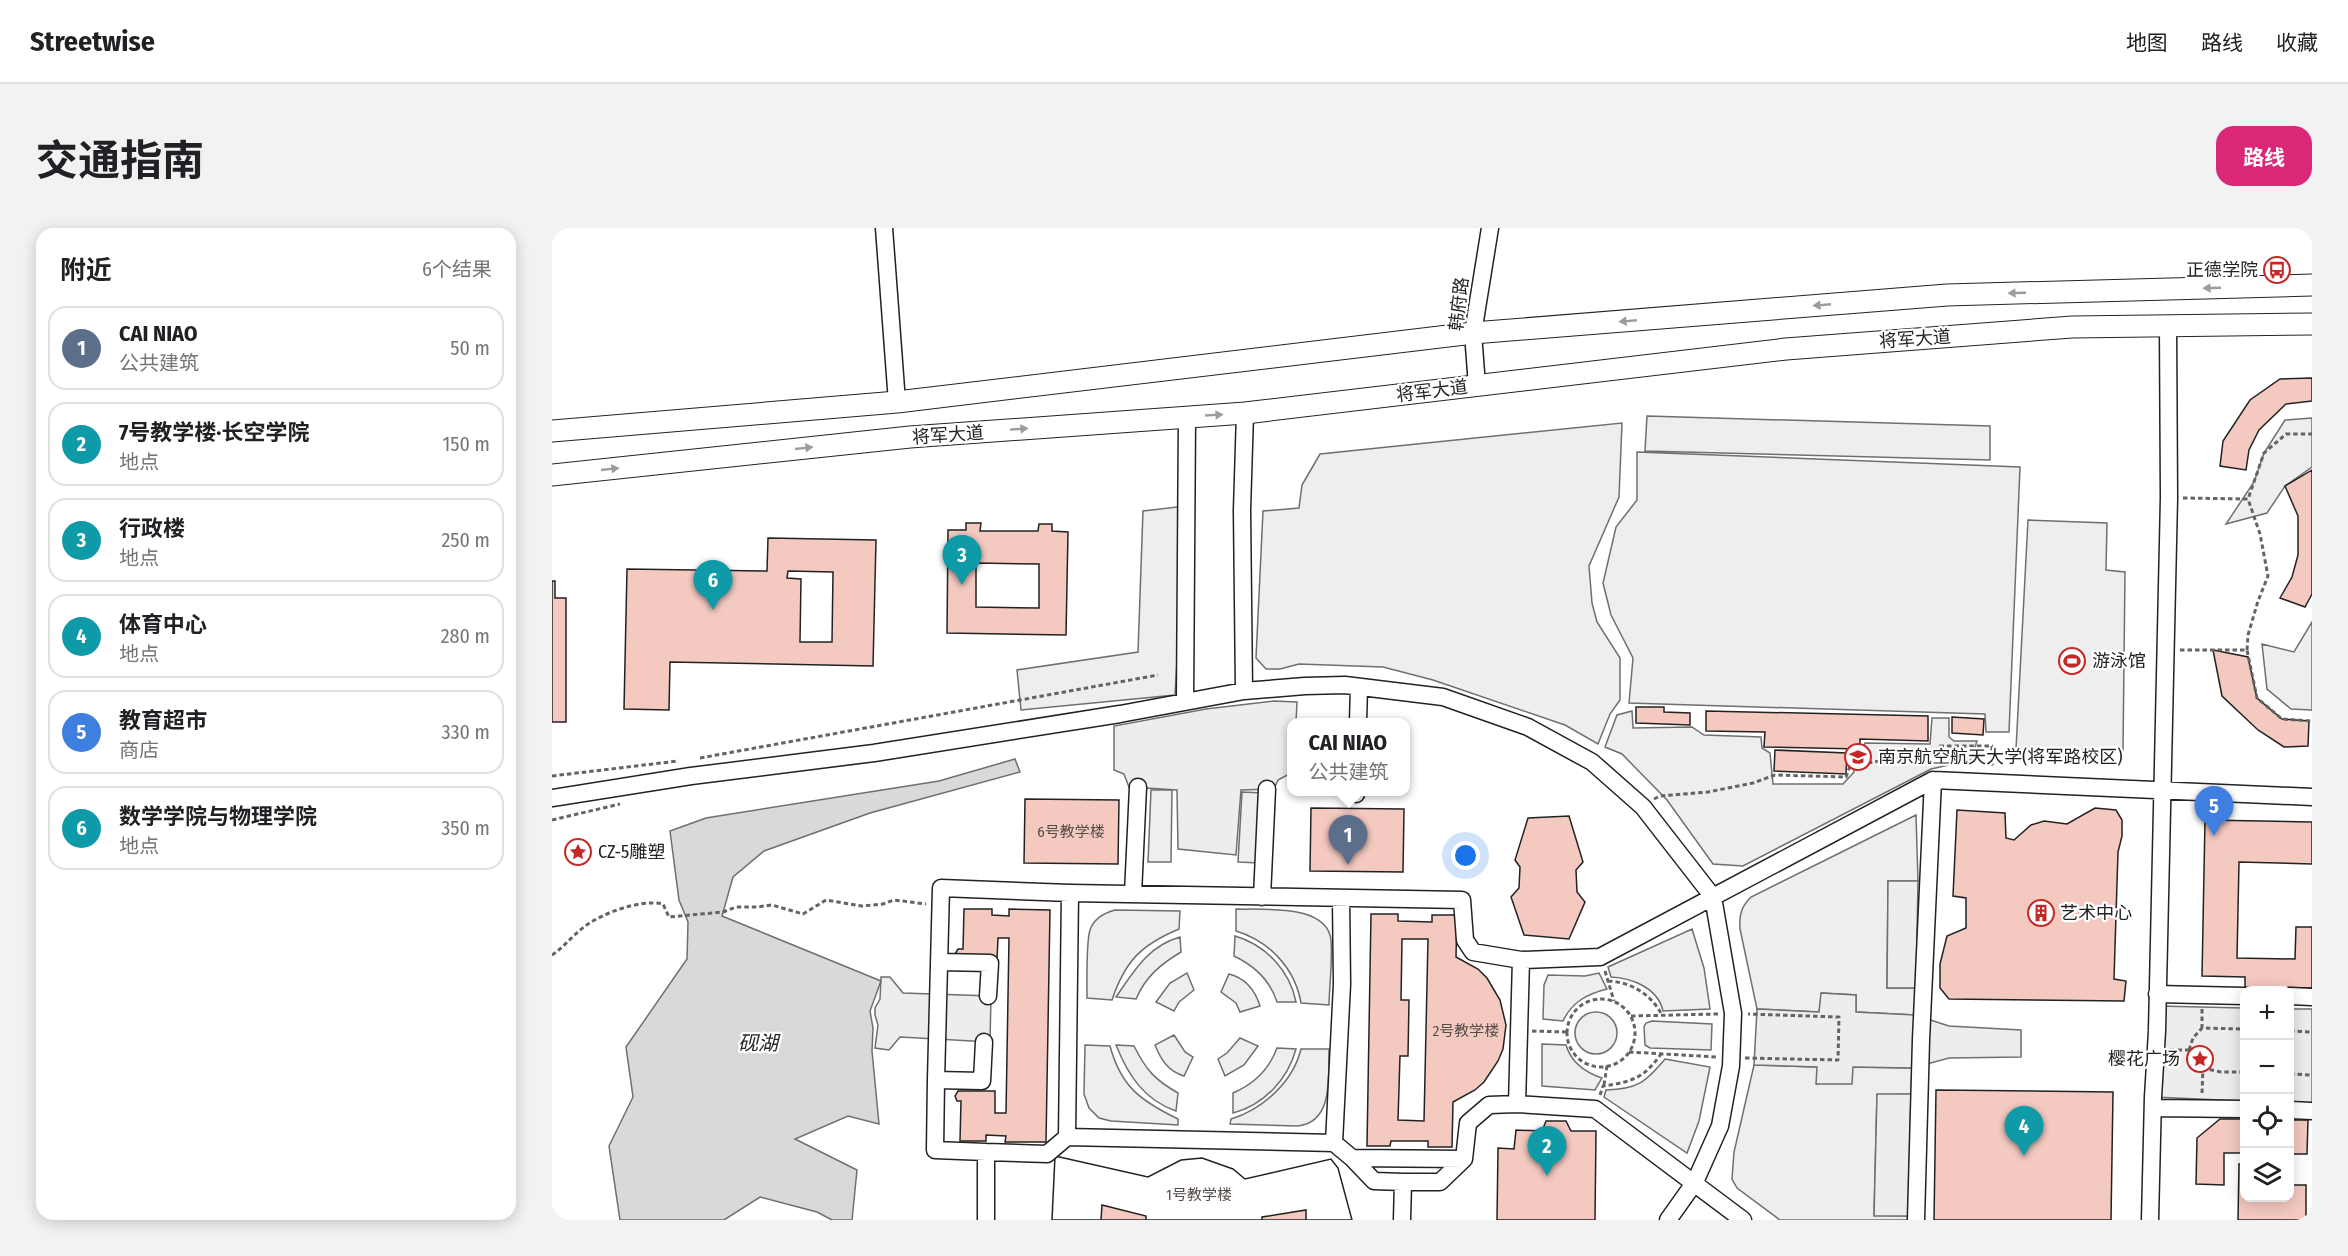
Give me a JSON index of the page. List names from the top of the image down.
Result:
{
  "streets": {
    "main road": ["将军大道"],
    "street": ["韩府路"]
  },
  "crossings": [
    ["韩府路", "将军大道"]
  ],
  "water": ["砚湖"],
  "places": {
    "bus stop": ["正德学院"],
    "sports": ["游泳馆"],
    "school or university": ["南京航空航天大学(将军路校区)"],
    "place": ["CZ-5雕塑", "樱花广场"],
    "building": ["艺术中心"]
  },
  "house_numbers": ["6号教学楼", "2号教学楼", "1号教学楼"],
  "page": {
    "header": "Streetwise",
    "nav": ["地图", "路线", "收藏"],
    "title": "交通指南",
    "buttons": "路线",
    "heading": ["附近", "6个结果"],
    "list": [
      {
        "mark": "1",
        "name": "CAI NIAO",
        "note": "公共建筑",
        "value": "50 m"
      },
      {
        "mark": "2",
        "name": "7号教学楼·长空学院",
        "note": "地点",
        "value": "150 m"
      },
      {
        "mark": "3",
        "name": "行政楼",
        "note": "地点",
        "value": "250 m"
      },
      {
        "mark": "4",
        "name": "体育中心",
        "note": "地点",
        "value": "280 m"
      },
      {
        "mark": "5",
        "name": "教育超市",
        "note": "商店",
        "value": "330 m"
      },
      {
        "mark": "6",
        "name": "数学学院与物理学院",
        "note": "地点",
        "value": "350 m"
      }
    ],
    "pins": [
      "3",
      "6",
      "5",
      "1",
      "4",
      "2"
    ],
    "popup": ["CAI NIAO", "公共建筑"],
    "map_buttons": ["+", "−"]
  }
}
